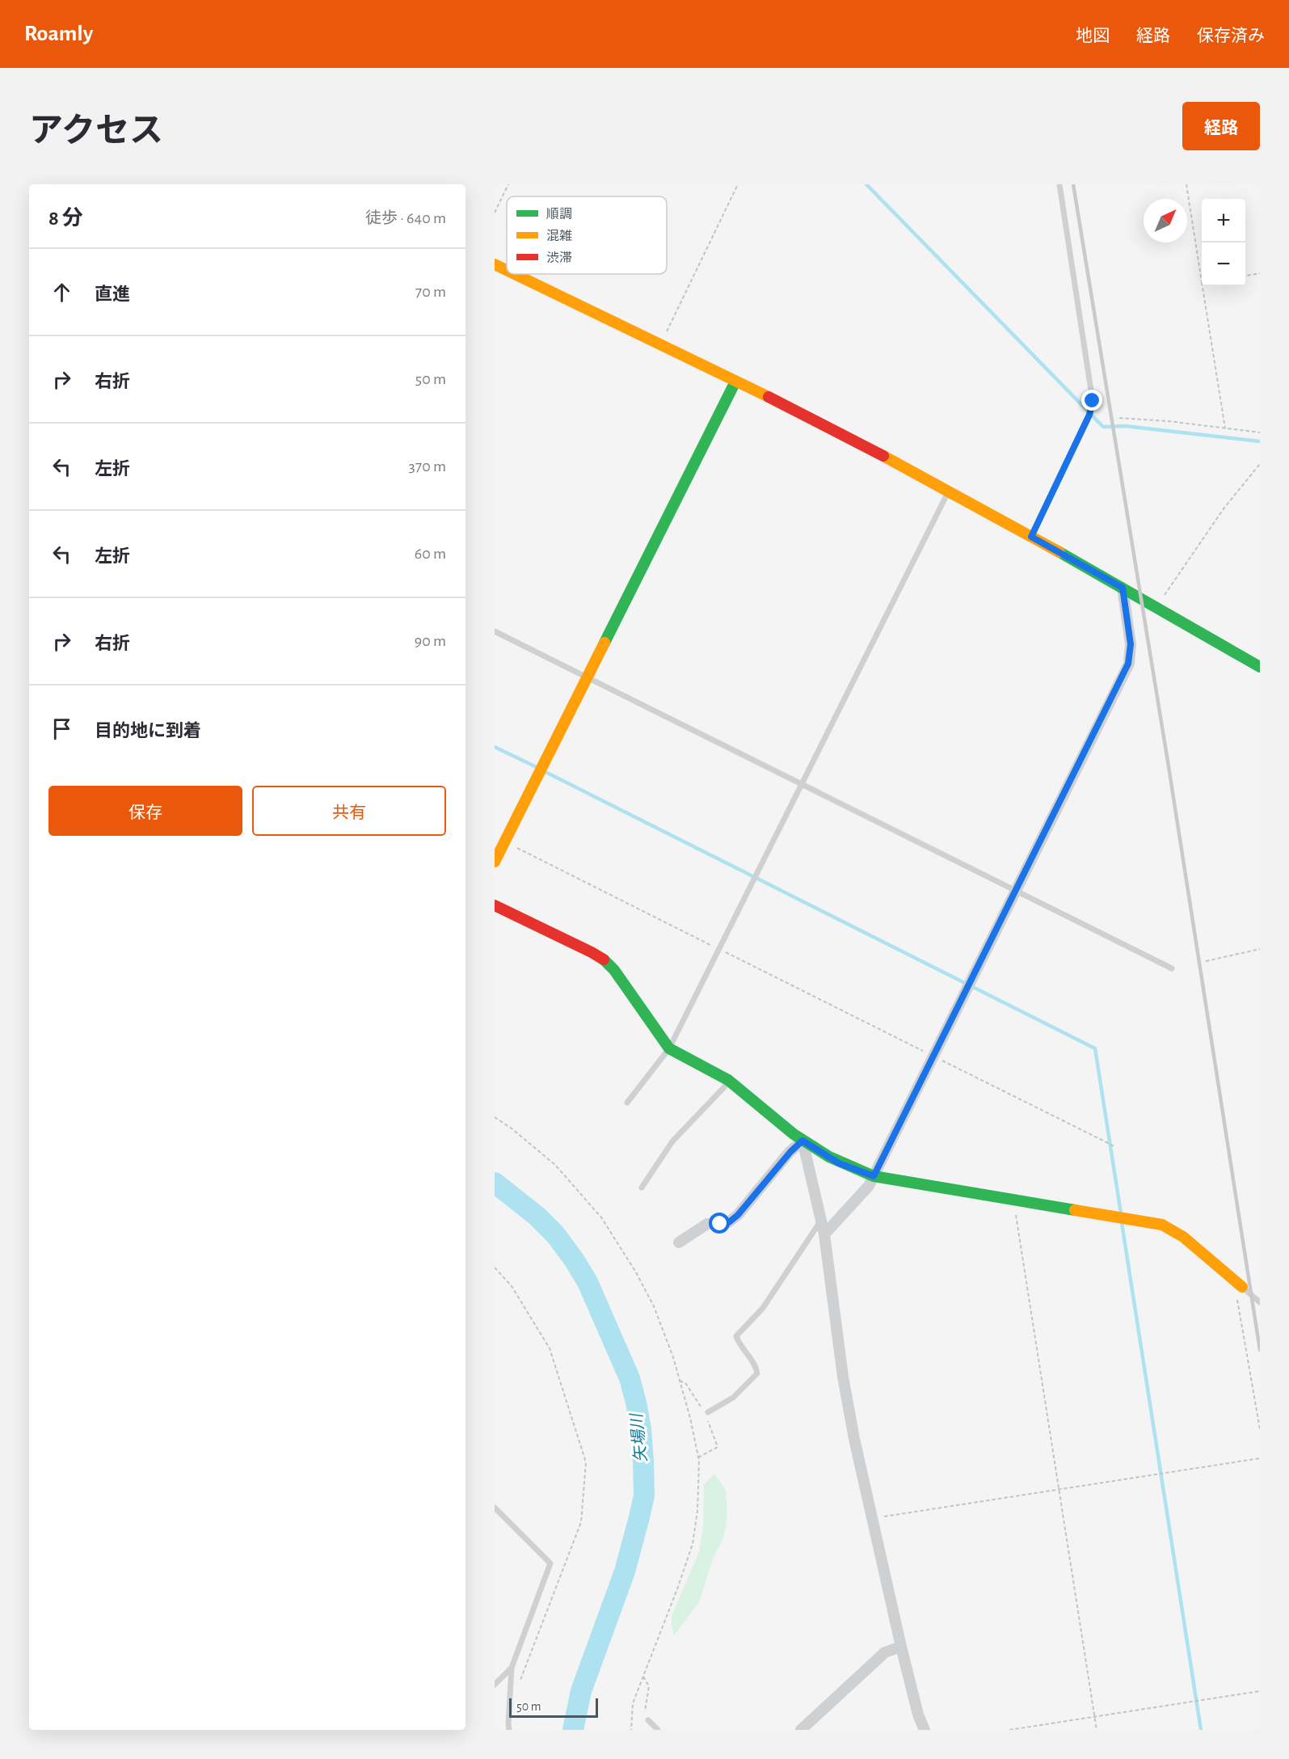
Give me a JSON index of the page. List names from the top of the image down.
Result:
{
  "water": ["矢場川"],
  "legend": ["順調", "混雑", "渋滞"],
  "scale_bar": "50 m",
  "north": "top right",
  "page": {
    "header": "Roamly",
    "nav": ["地図", "経路", "保存済み"],
    "title": "アクセス",
    "buttons": [
      "経路",
      ["保存", "共有"]
    ],
    "heading": ["8 分", "徒歩 · 640 m"],
    "map_buttons": ["+", "−"],
    "list": [
      ["直進", "70 m"],
      ["右折", "50 m"],
      ["左折", "370 m"],
      ["左折", "60 m"],
      ["右折", "90 m"],
      "目的地に到着"
    ],
    "scale": "50 m"
  }
}
